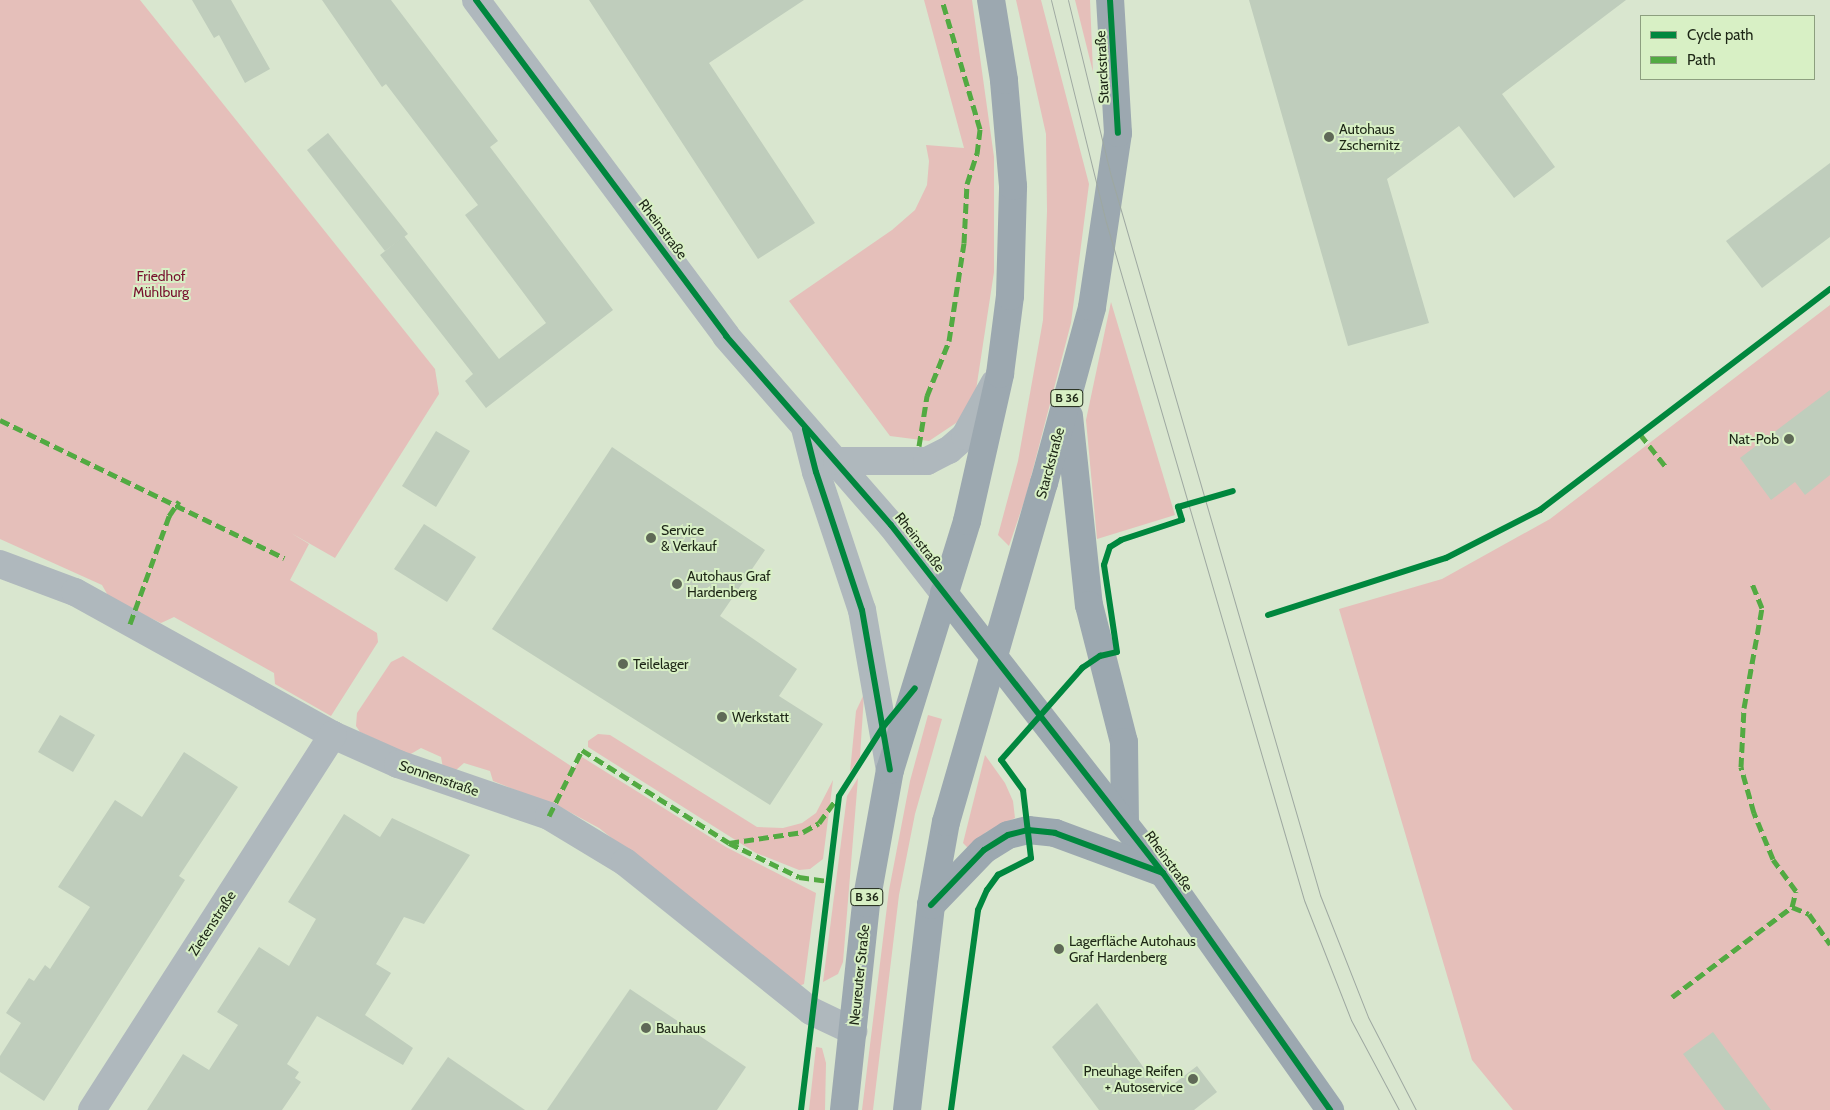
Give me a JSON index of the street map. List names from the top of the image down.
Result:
{
  "streets": {
    "main road": [
      "Starckstraße",
      "Rheinstraße",
      "B 36",
      "Neureuter Straße"
    ],
    "street": ["Sonnenstraße", "Zietenstraße"]
  },
  "crossings": [
    ["Starckstraße", "Rheinstraße"],
    ["Rheinstraße", "Neureuter Straße"],
    ["B 36", "Neureuter Straße"],
    ["Sonnenstraße", "Zietenstraße"],
    ["Sonnenstraße", "Neureuter Straße"]
  ],
  "parks": ["Friedhof Mühlburg"],
  "places": [
    "Autohaus Zschernitz",
    "Nat-Pob",
    "Service & Verkauf",
    "Autohaus Graf Hardenberg",
    "Teilelager",
    "Werkstatt",
    "Lagerfläche Autohaus Graf Hardenberg",
    "Bauhaus",
    "Pneuhage Reifen + Autoservice"
  ],
  "legend": ["Cycle path", "Path"]
}
